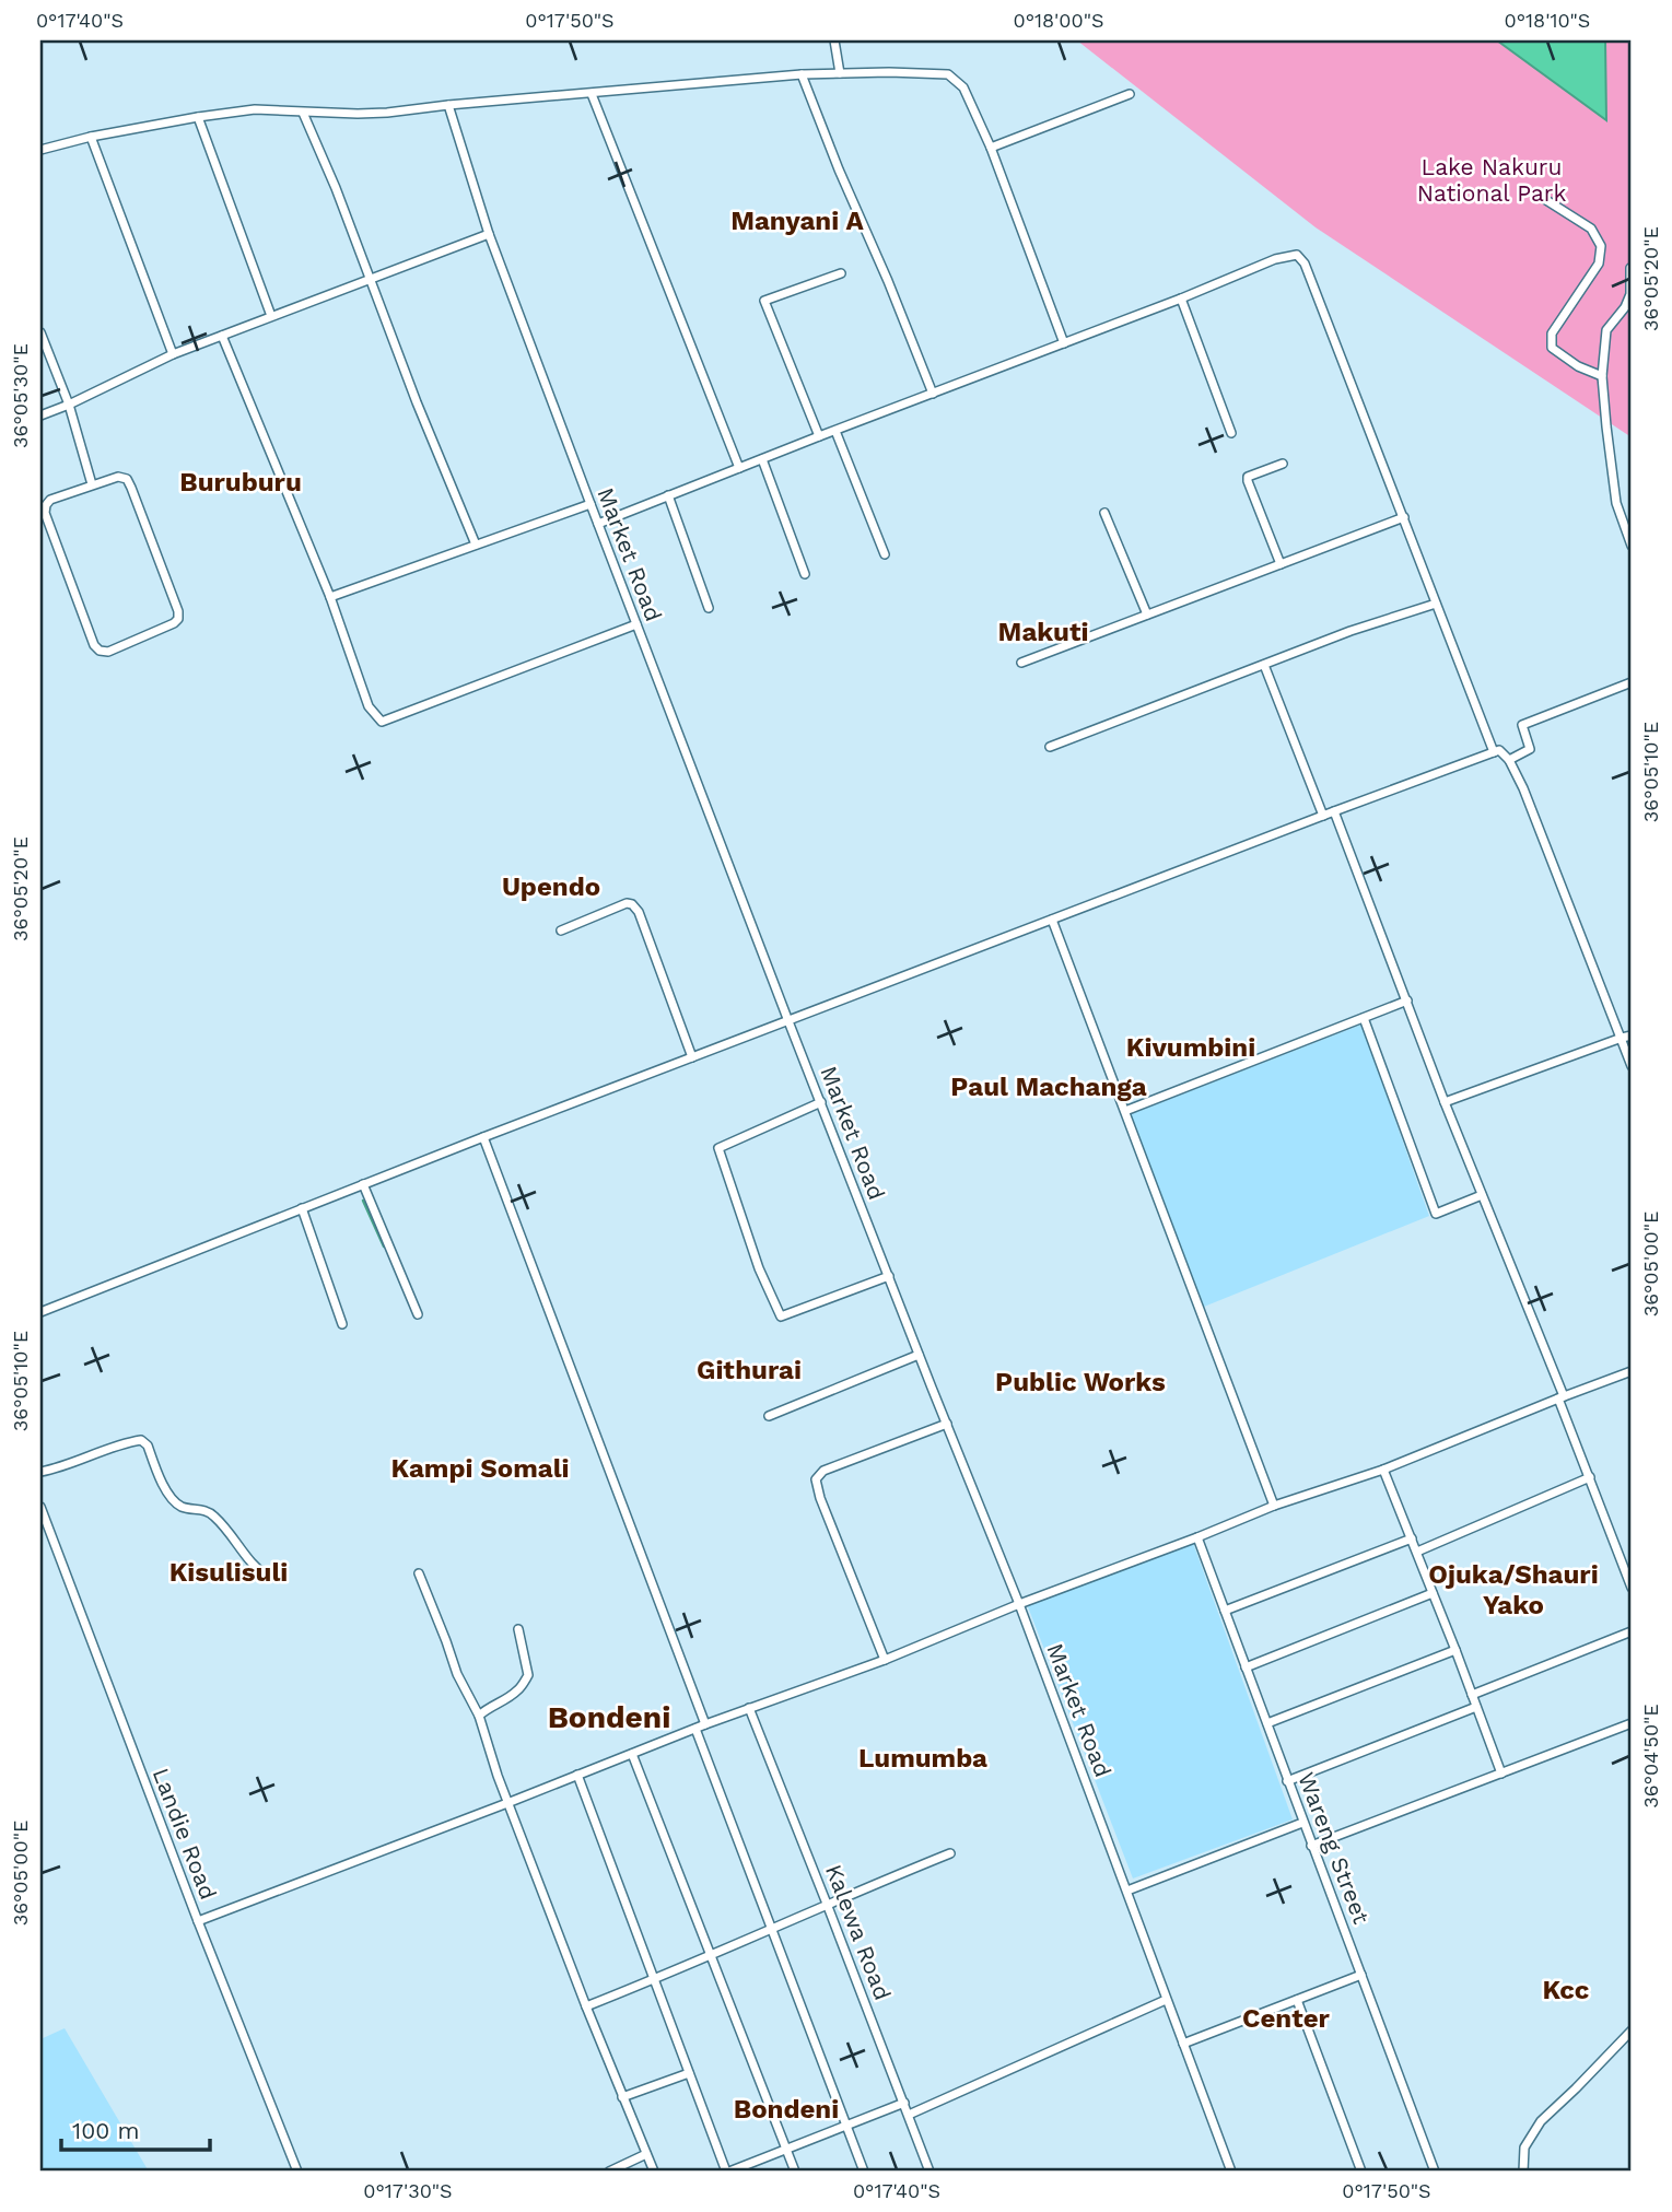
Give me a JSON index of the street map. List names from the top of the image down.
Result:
{
  "streets": {
    "street": [
      "Market Road",
      "Landie Road",
      "Wareng Street",
      "Kalewa Road"
    ]
  },
  "districts": [
    "Manyani A",
    "Buruburu",
    "Makuti",
    "Upendo",
    "Kivumbini",
    "Paul Machanga",
    "Githurai",
    "Public Works",
    "Kampi Somali",
    "Kisulisuli",
    "Ojuka/Shauri Yako",
    "Bondeni",
    "Lumumba",
    "Kcc",
    "Center",
    "Bondeni"
  ],
  "parks": ["Lake Nakuru National Park"],
  "scale_bar": "100 m",
  "coordinates": [
    "0°17'40\"S",
    "0°17'50\"S",
    "0°18'00\"S",
    "0°18'10\"S",
    "36°05'20\"E",
    "36°05'30\"E",
    "36°05'10\"E",
    "36°05'00\"E",
    "36°04'50\"E",
    "0°17'30\"S"
  ]
}
